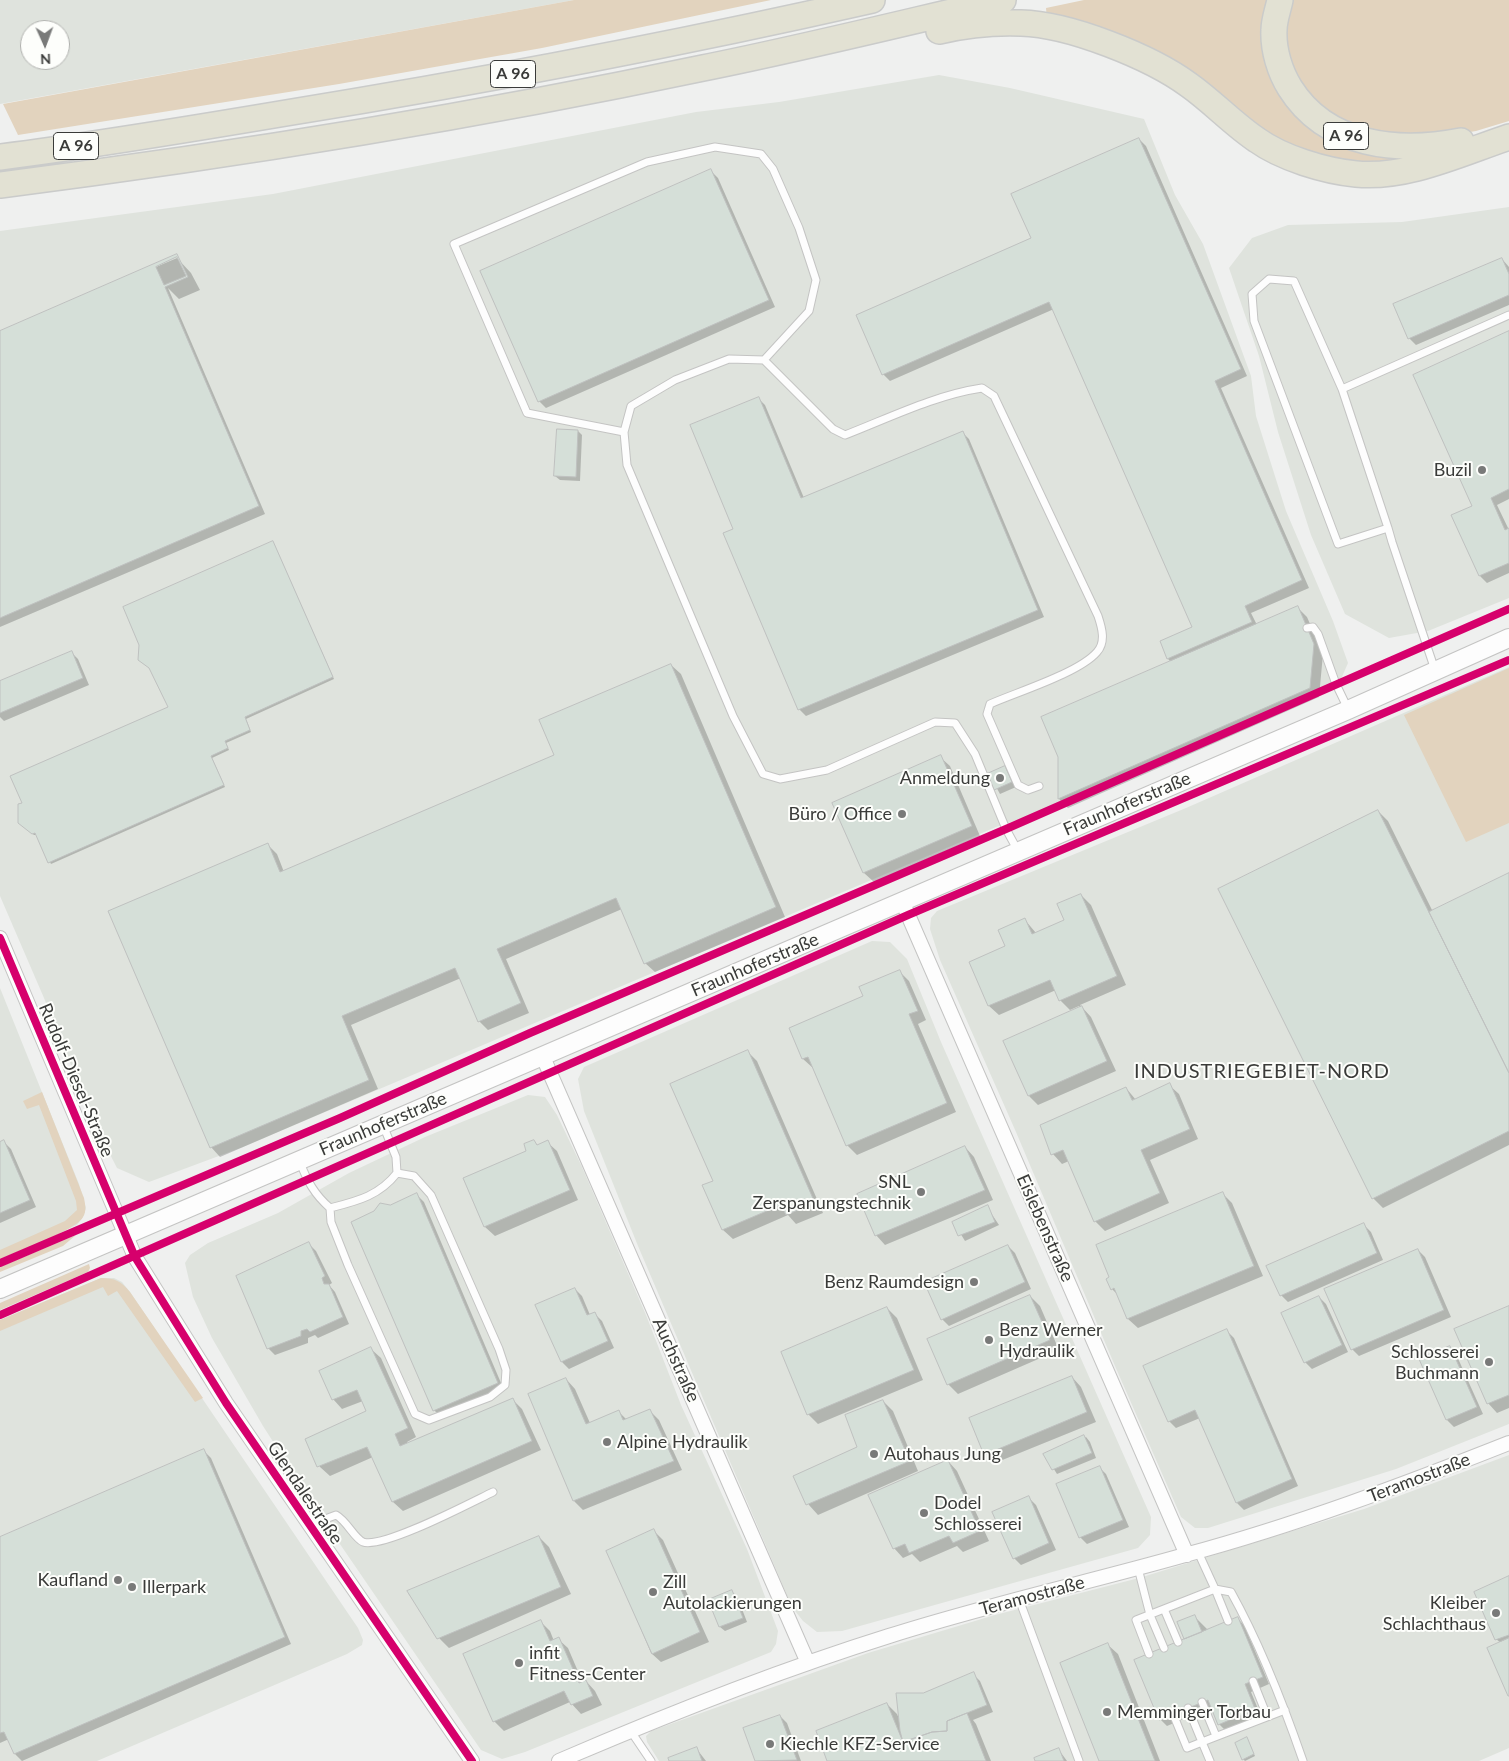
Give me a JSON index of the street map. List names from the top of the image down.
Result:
{
  "streets": {
    "highway": ["A 96"],
    "street": [
      "Fraunhoferstraße",
      "Rudolf-Diesel-Straße",
      "Eislebenstraße",
      "Auchstraße",
      "Teramostraße",
      "Glendalestraße"
    ]
  },
  "crossings": [
    ["Fraunhoferstraße", "Rudolf-Diesel-Straße"],
    ["Fraunhoferstraße", "Eislebenstraße"],
    ["Fraunhoferstraße", "Auchstraße"],
    ["Fraunhoferstraße", "Glendalestraße"],
    ["Rudolf-Diesel-Straße", "Glendalestraße"],
    ["Eislebenstraße", "Teramostraße"],
    ["Auchstraße", "Teramostraße"]
  ],
  "districts": ["INDUSTRIEGEBIET-NORD"],
  "places": [
    "Buzil",
    "Anmeldung",
    "Büro / Office",
    "SNL Zerspanungstechnik",
    "Benz Raumdesign",
    "Benz Werner Hydraulik",
    "Schlosserei Buchmann",
    "Alpine Hydraulik",
    "Autohaus Jung",
    "Dodel Schlosserei",
    "Kaufland",
    "Illerpark",
    "Zill Autolackierungen",
    "Kleiber Schlachthaus",
    "infit Fitness-Center",
    "Memminger Torbau",
    "Kiechle KFZ-Service"
  ],
  "north": "bottom"
}
